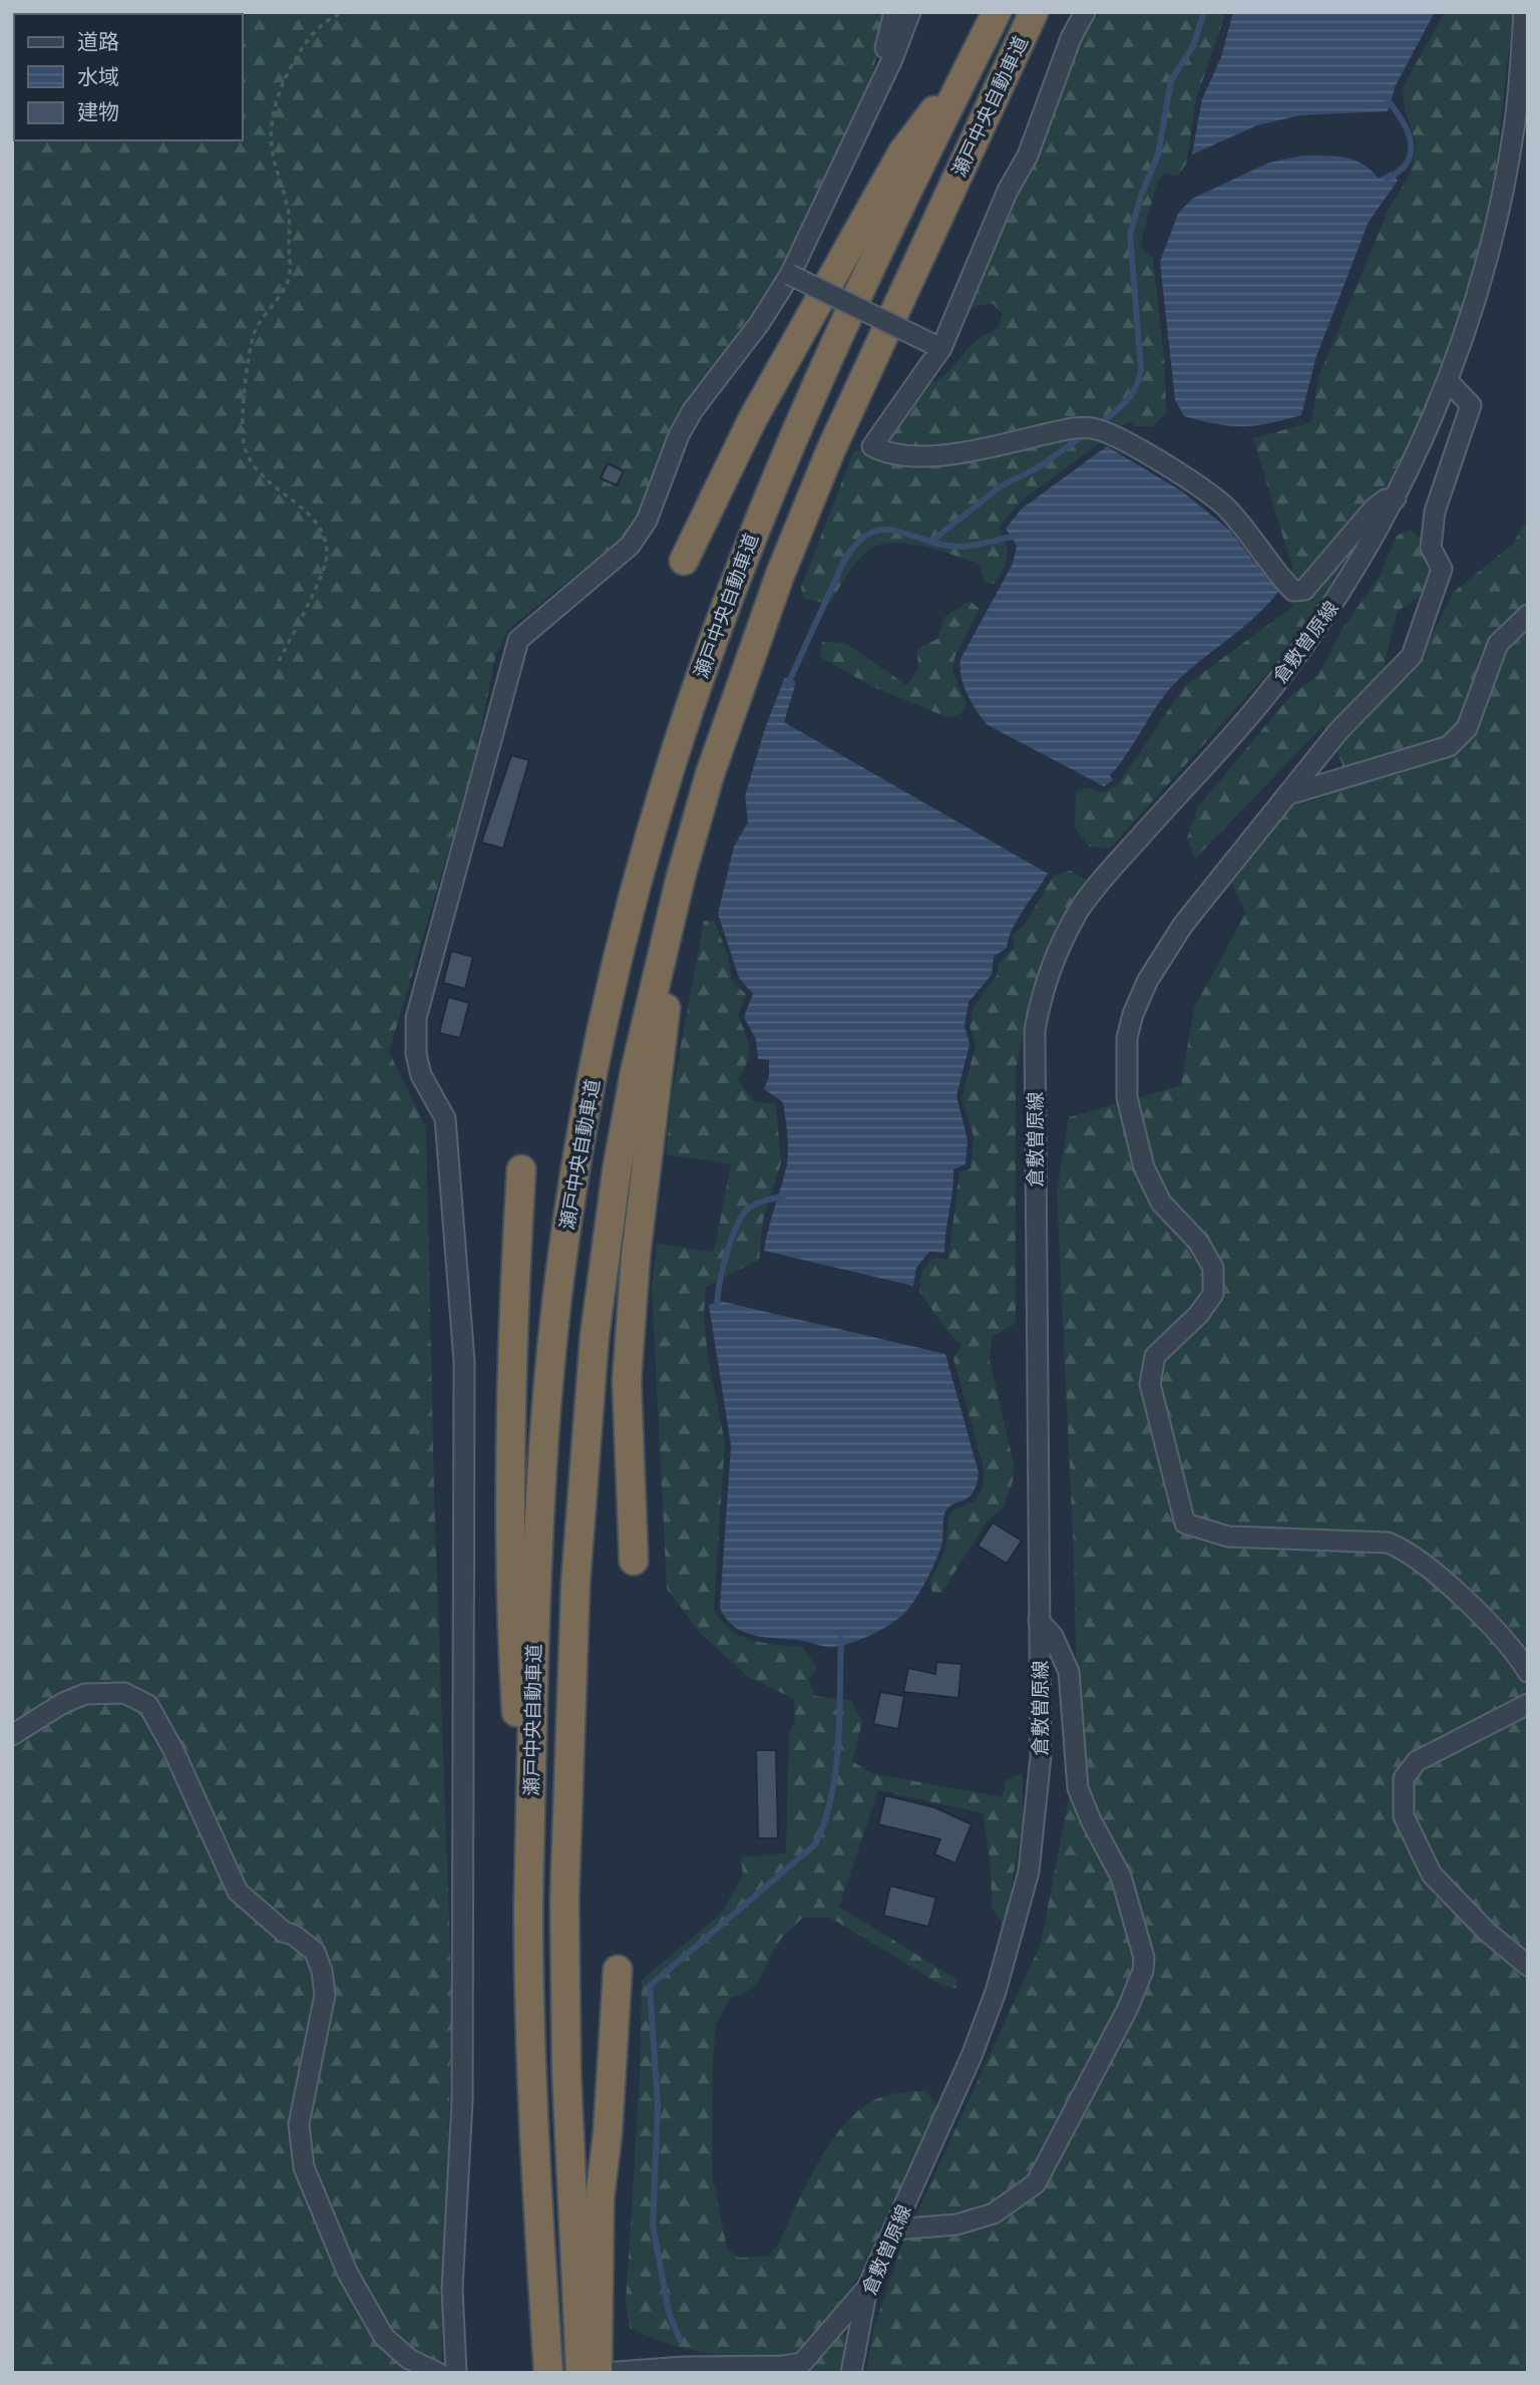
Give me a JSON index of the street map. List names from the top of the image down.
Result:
{
  "streets": {
    "highway": ["瀬戸中央自動車道"],
    "street": ["倉敷曽原線"]
  },
  "legend": ["道路", "水域", "建物"]
}
